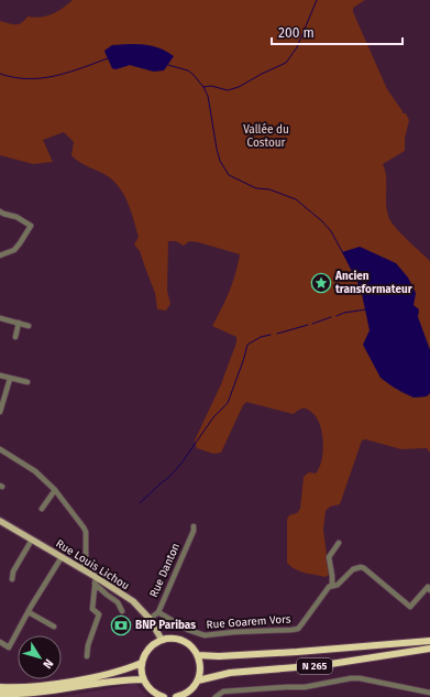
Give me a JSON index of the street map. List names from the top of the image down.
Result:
{
  "streets": {
    "highway": ["N 265"],
    "main road": ["Rue Louis Lichou"],
    "street": ["Rue Danton", "Rue Goarem Vors"]
  },
  "crossings": [
    ["Rue Louis Lichou", "Rue Danton"],
    ["Rue Danton", "Rue Goarem Vors"]
  ],
  "parks": ["Vallée du Costour"],
  "places": {
    "place": ["Ancien transformateur"],
    "bank": ["BNP Paribas"]
  },
  "scale_bar": "200 m",
  "north": "bottom right"
}
